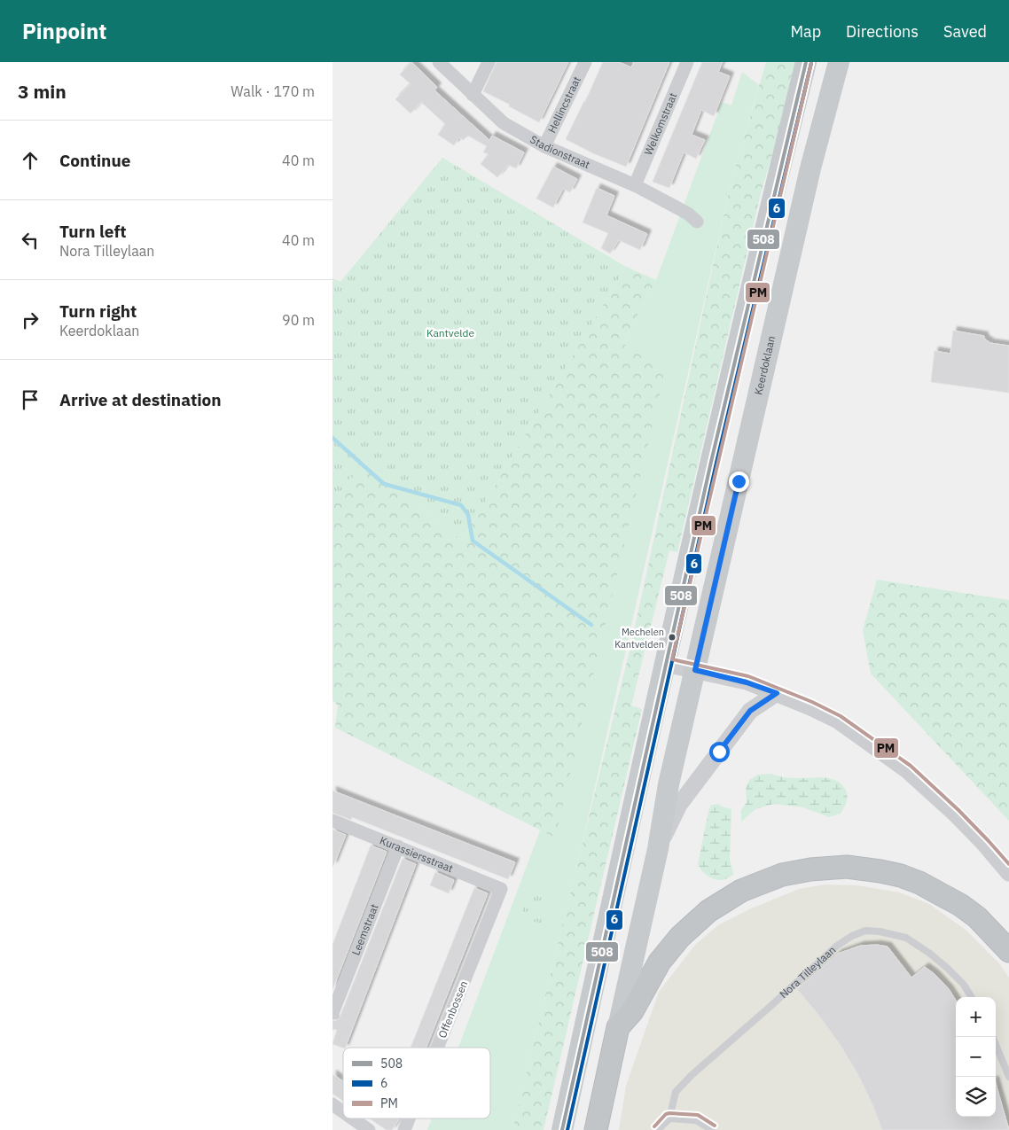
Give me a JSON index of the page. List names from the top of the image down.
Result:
{
  "streets": {
    "main road": ["Keerdoklaan"],
    "street": [
      "Hellincstraat",
      "Welkomstraat",
      "Stadionstraat",
      "Kurassiersstraat",
      "Leemstraat",
      "Offenbossen"
    ],
    "lane": ["Nora Tilleylaan"]
  },
  "crossings": [
    ["Hellincstraat", "Stadionstraat"],
    ["Welkomstraat", "Stadionstraat"],
    ["Kurassiersstraat", "Leemstraat"],
    ["Kurassiersstraat", "Offenbossen"]
  ],
  "parks": ["Kantvelde"],
  "places": ["Mechelen Kantvelden"],
  "lines": ["transit line 508", "transit line 6", "transit line PM"],
  "legend": ["508", "6", "PM"],
  "page": {
    "header": "Pinpoint",
    "nav": ["Map", "Directions", "Saved"],
    "heading": ["3 min", "Walk · 170 m"],
    "list": [
      ["Continue", "40 m"],
      ["Turn left", "Nora Tilleylaan", "40 m"],
      ["Turn right", "Keerdoklaan", "90 m"],
      "Arrive at destination"
    ],
    "map_buttons": ["+", "−"]
  }
}
